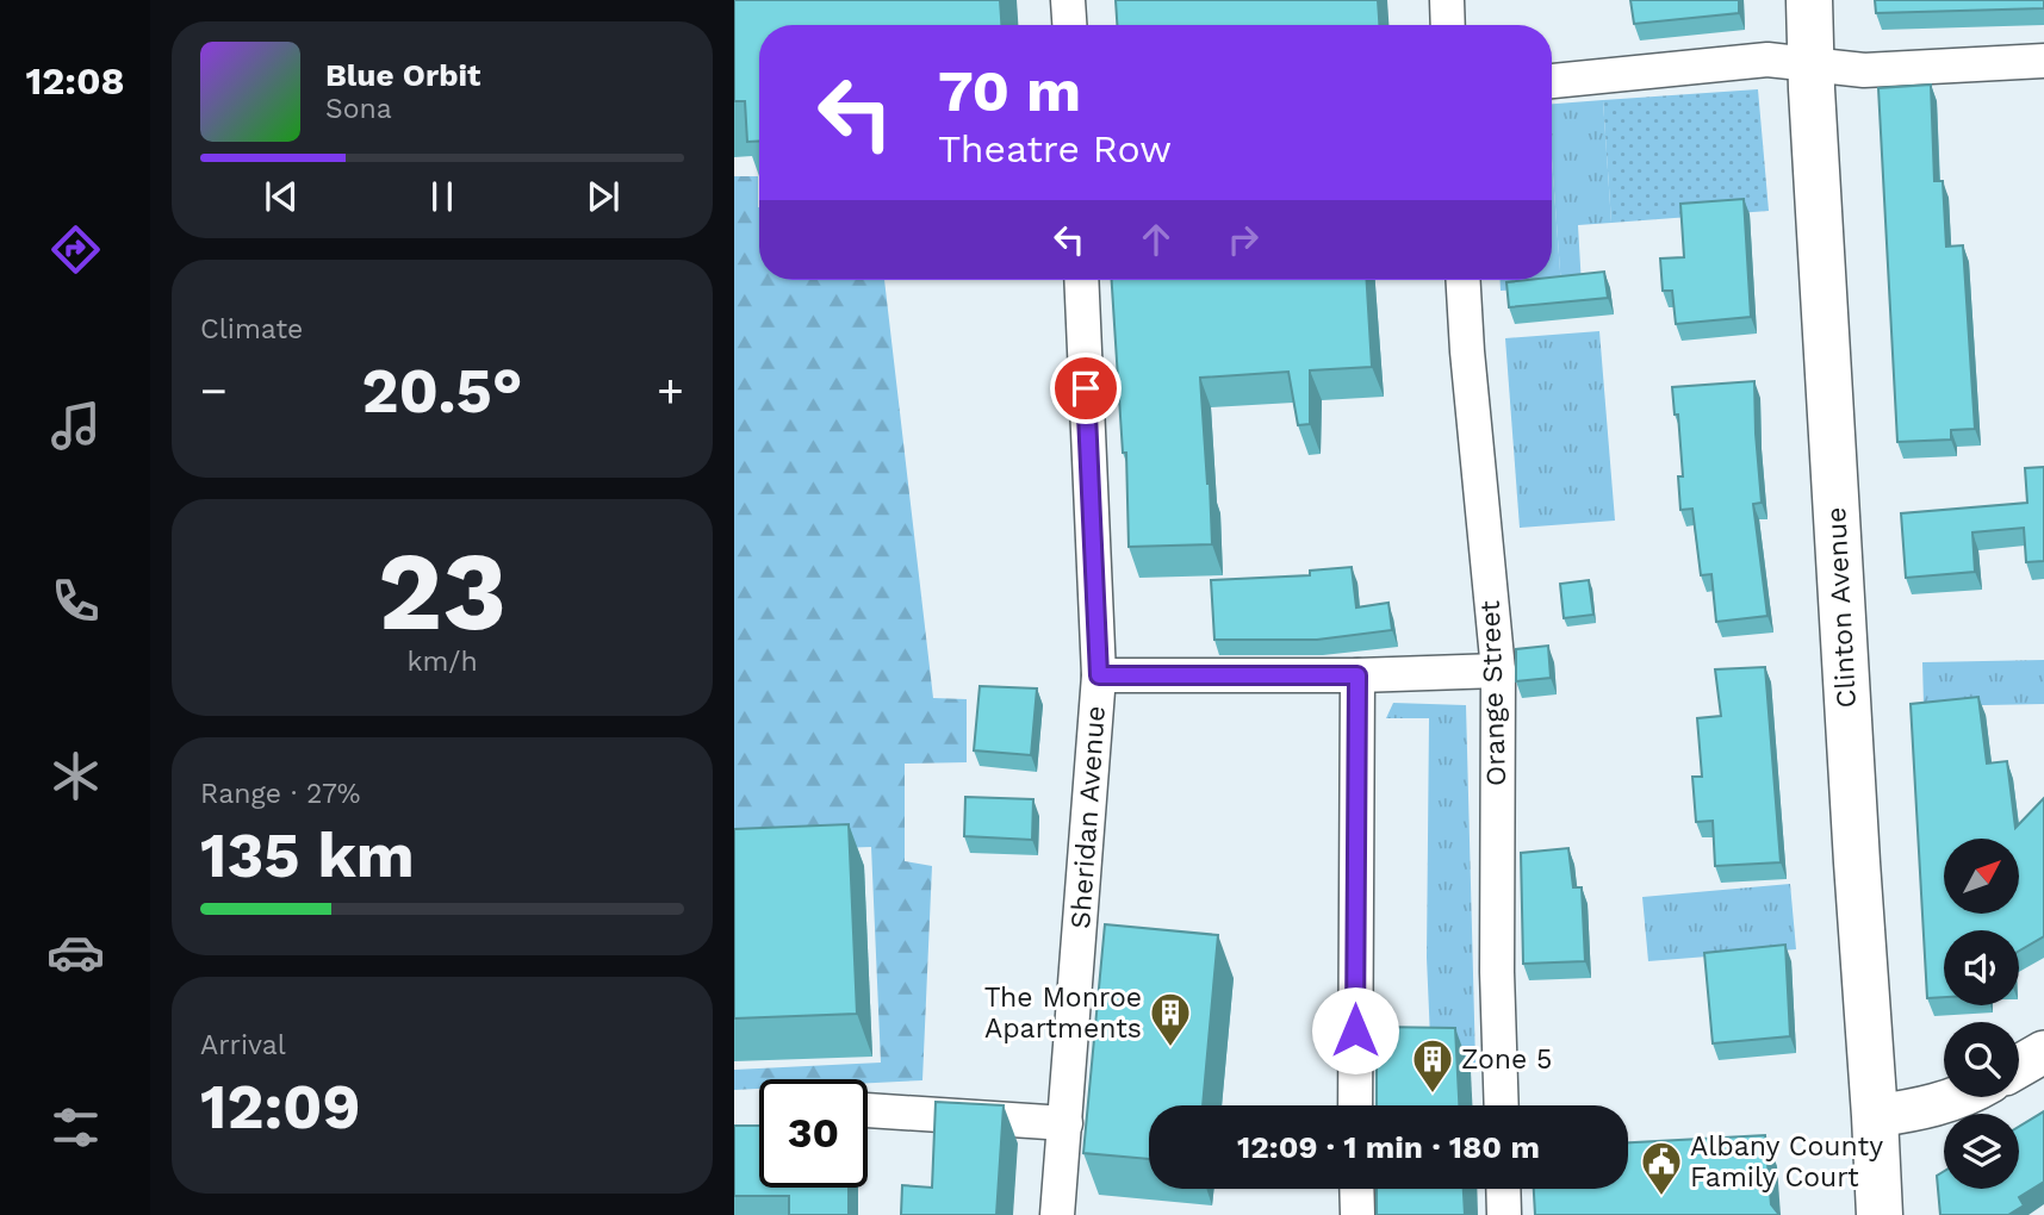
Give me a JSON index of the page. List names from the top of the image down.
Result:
{
  "streets": {
    "main road": ["Clinton Avenue"],
    "street": ["Orange Street", "Sheridan Avenue"]
  },
  "places": {
    "building": ["The Monroe Apartments", "Zone 5"],
    "public building": ["Albany County Family Court"]
  },
  "north": "top right",
  "page": {
    "tabs": "12:08",
    "turn": ["70 m", "Theatre Row"],
    "song": ["Blue Orbit", "Sona"],
    "tile": [
      "Climate",
      ["23", "km/h"],
      ["Range · 27%", "135 km"],
      ["Arrival", "12:09"]
    ],
    "heat": ["−", "20.5°", "+"],
    "limit": "30",
    "trip": "12:09 · 1 min · 180 m"
  }
}
